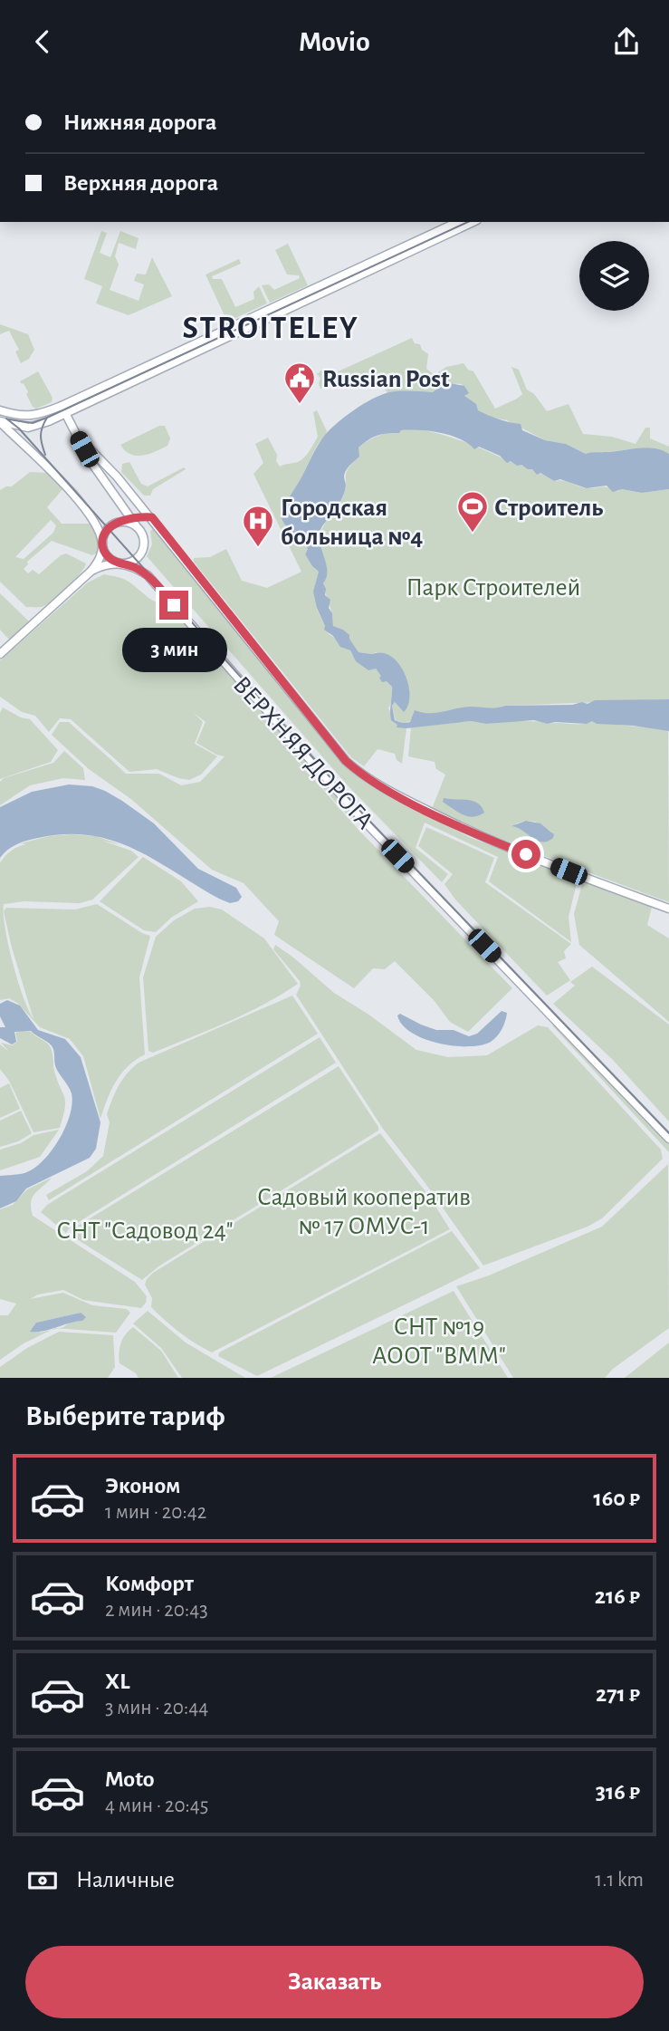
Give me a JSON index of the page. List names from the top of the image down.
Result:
{
  "streets": {
    "main road": ["ВЕРХНЯЯ ДОРОГА"]
  },
  "districts": ["STROITELEY"],
  "parks": [
    "Парк Строителей",
    "Садовый кооператив № 17 ОМУС-1",
    "СНТ \"Садовод 24\"",
    "СНТ №19 АООТ \"ВММ\""
  ],
  "places": {
    "public building": ["Russian Post"],
    "sports": ["Строитель"],
    "hospital": ["Городская больница №4"]
  },
  "page": {
    "header": "Movio",
    "banner": ["Нижняя дорога", "Верхняя дорога"],
    "bubble": "3 мин",
    "heading": "Выберите тариф",
    "list": [
      {
        "name": "Эконом",
        "note": "1 мин · 20:42",
        "value": "160 ₽"
      },
      {
        "name": "Комфорт",
        "note": "2 мин · 20:43",
        "value": "216 ₽"
      },
      {
        "name": "XL",
        "note": "3 мин · 20:44",
        "value": "271 ₽"
      },
      {
        "name": "Moto",
        "note": "4 мин · 20:45",
        "value": "316 ₽"
      }
    ],
    "pay": ["Наличные", "1.1 km"],
    "buttons": "Заказать"
  }
}
